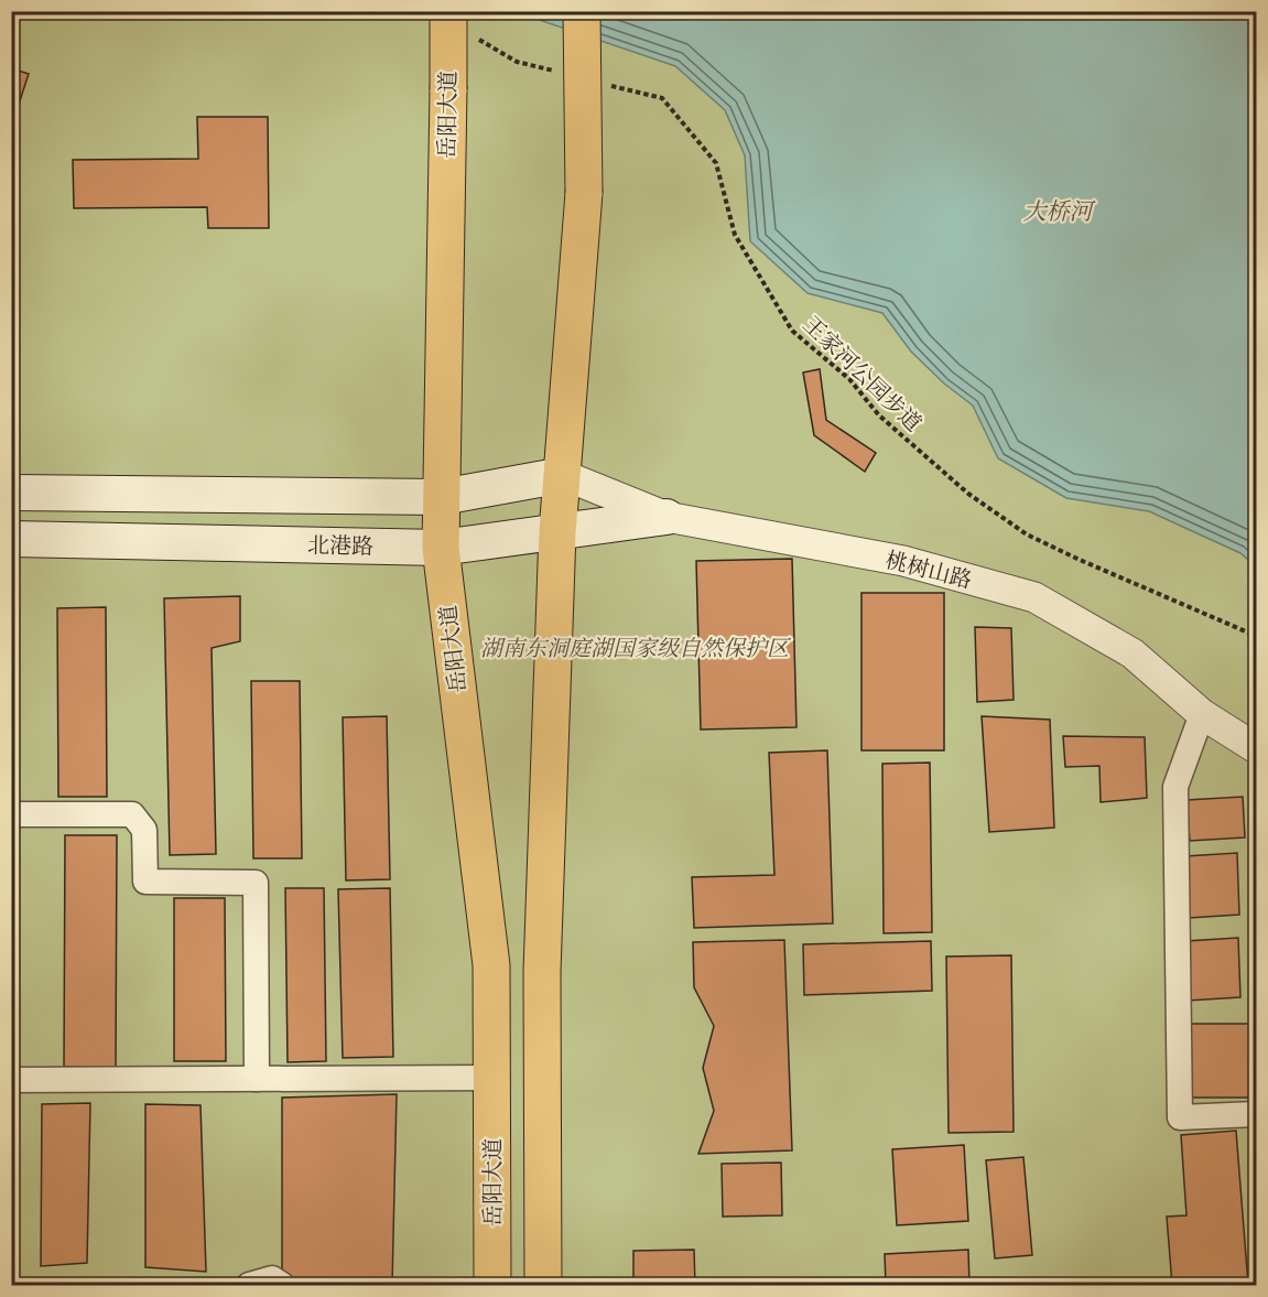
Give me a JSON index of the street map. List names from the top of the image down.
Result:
{
  "streets": {
    "main road": ["岳阳大道", "北港路"],
    "street": ["桃树山路"],
    "path": ["王家河公园步道"]
  },
  "crossings": [
    ["岳阳大道", "北港路"],
    ["北港路", "桃树山路"]
  ],
  "water": ["大桥河"],
  "parks": ["湖南东洞庭湖国家级自然保护区"]
}
